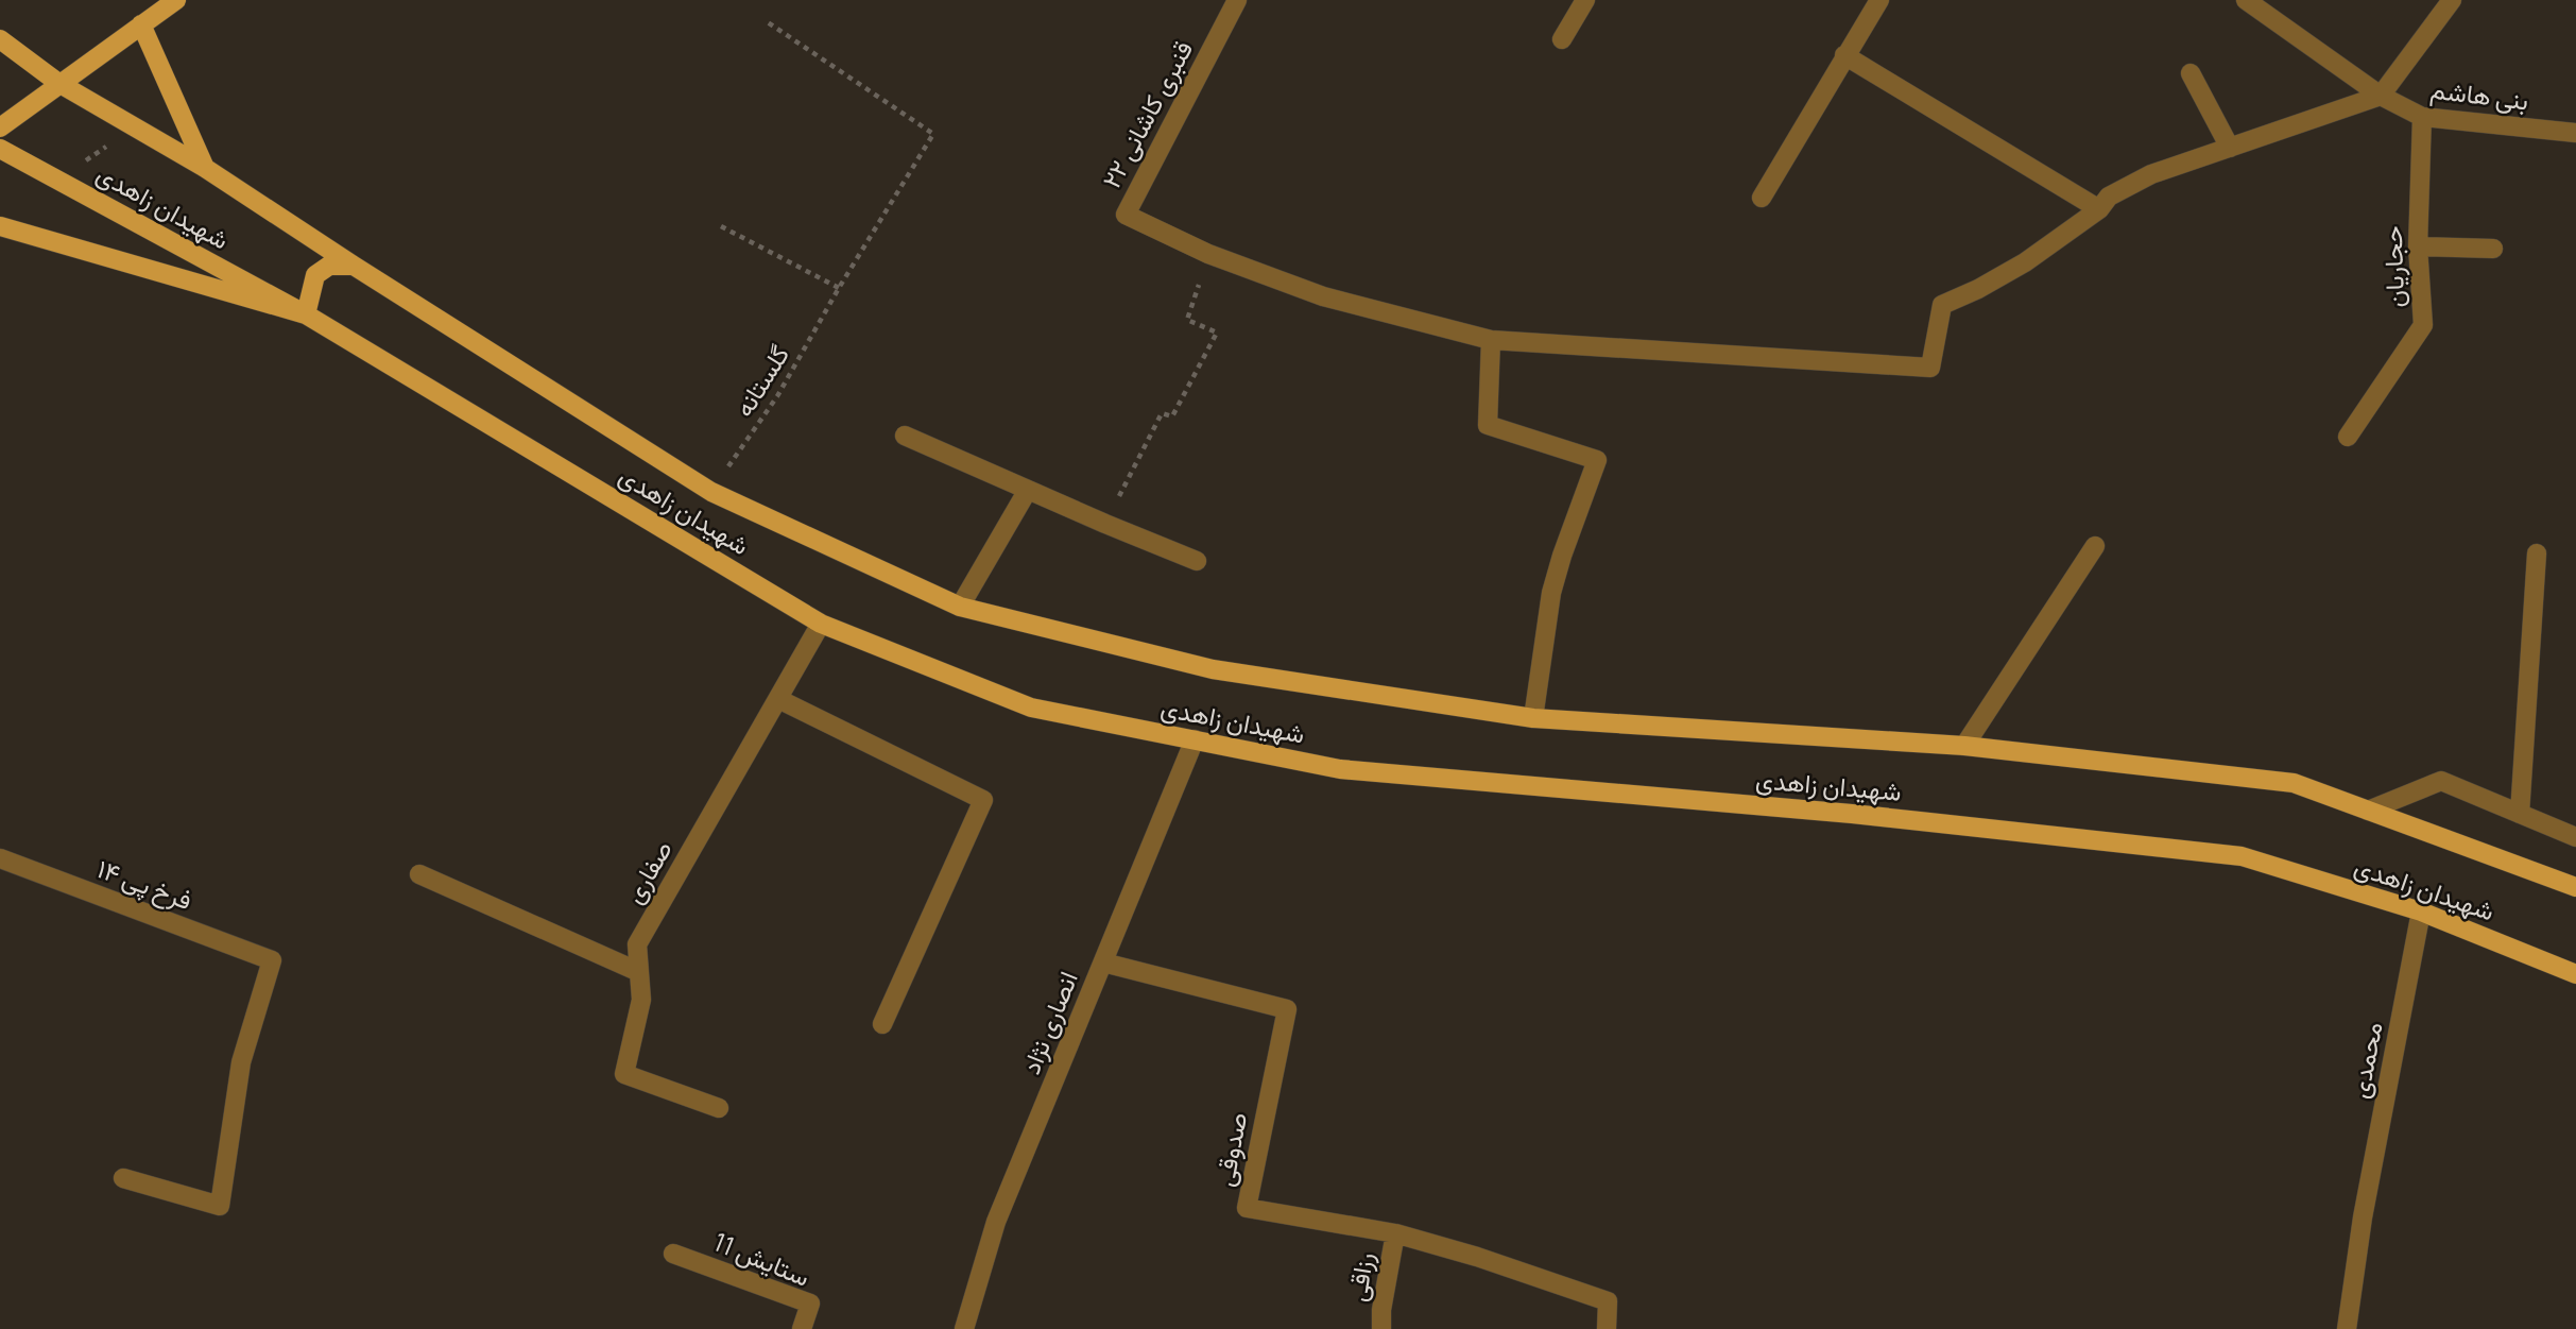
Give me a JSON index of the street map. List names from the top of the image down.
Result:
{
  "streets": {
    "main road": ["شهیدان زاهدی"],
    "street": [
      "بنی هاشم",
      "قنبری کاشانی ۲۲",
      "حجاریان",
      "صفاری",
      "فرخ پی ۱۴",
      "انصاری نژاد",
      "محمدی",
      "صدوقی",
      "ستایش 11",
      "رزاقی"
    ],
    "path": ["گلستانه"]
  },
  "crossings": [
    ["بنی هاشم", "حجاریان"],
    ["شهیدان زاهدی", "گلستانه"],
    ["شهیدان زاهدی", "صفاری"],
    ["شهیدان زاهدی", "انصاری نژاد"],
    ["شهیدان زاهدی", "محمدی"],
    ["انصاری نژاد", "صدوقی"],
    ["صدوقی", "رزاقی"]
  ]
}
